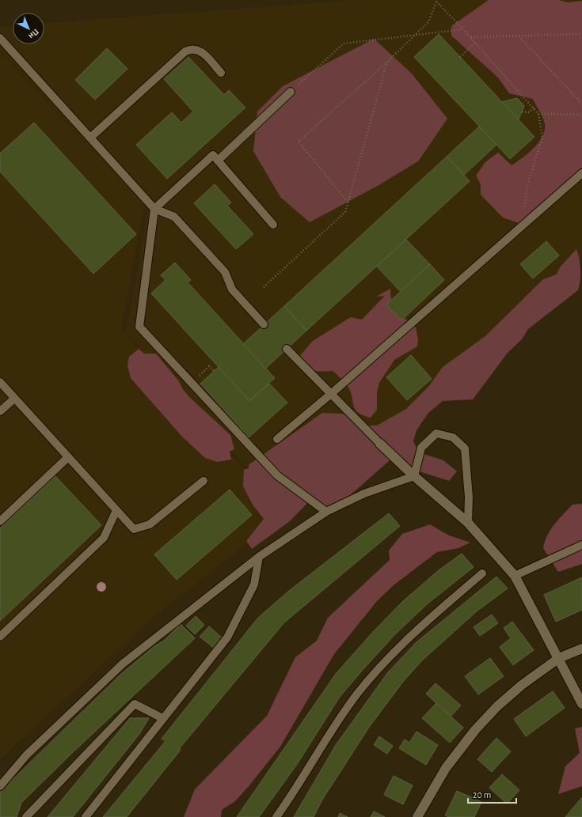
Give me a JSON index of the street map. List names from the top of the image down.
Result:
{
  "scale_bar": "20 m",
  "north": "bottom right"
}
